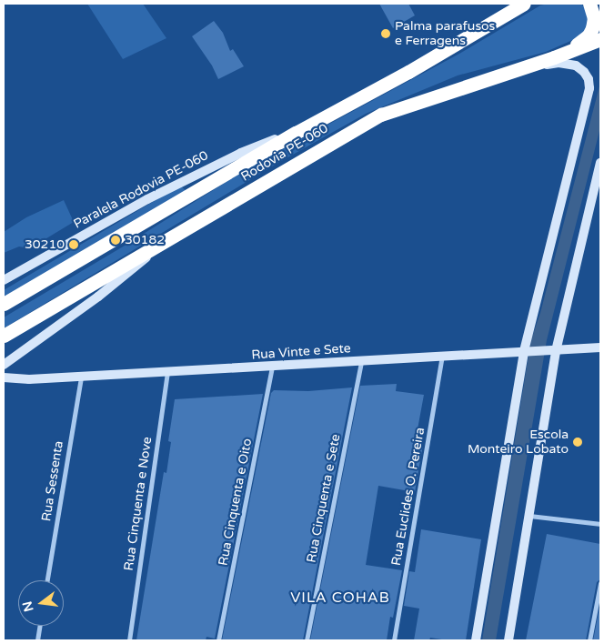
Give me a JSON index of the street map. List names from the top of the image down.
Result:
{
  "streets": {
    "highway": ["Rodovia PE-060"],
    "street": [
      "Paralela Rodovia PE-060",
      "Rua Vinte e Sete",
      "Rua Sessenta",
      "Rua Euclides O. Pereira",
      "Rua Cinquenta e Sete",
      "Rua Cinquenta e Oito",
      "Rua Cinquenta e Nove"
    ]
  },
  "crossings": [
    ["Rodovia PE-060", "Paralela Rodovia PE-060"],
    ["Rua Vinte e Sete", "Rua Sessenta"],
    ["Rua Vinte e Sete", "Rua Euclides O. Pereira"],
    ["Rua Vinte e Sete", "Rua Cinquenta e Sete"],
    ["Rua Vinte e Sete", "Rua Cinquenta e Oito"],
    ["Rua Vinte e Sete", "Rua Cinquenta e Nove"]
  ],
  "districts": ["VILA COHAB"],
  "places": [
    "Palma parafusos e Ferragens",
    "30182",
    "30210",
    "Escola Monteiro Lobato"
  ],
  "north": "left"
}
